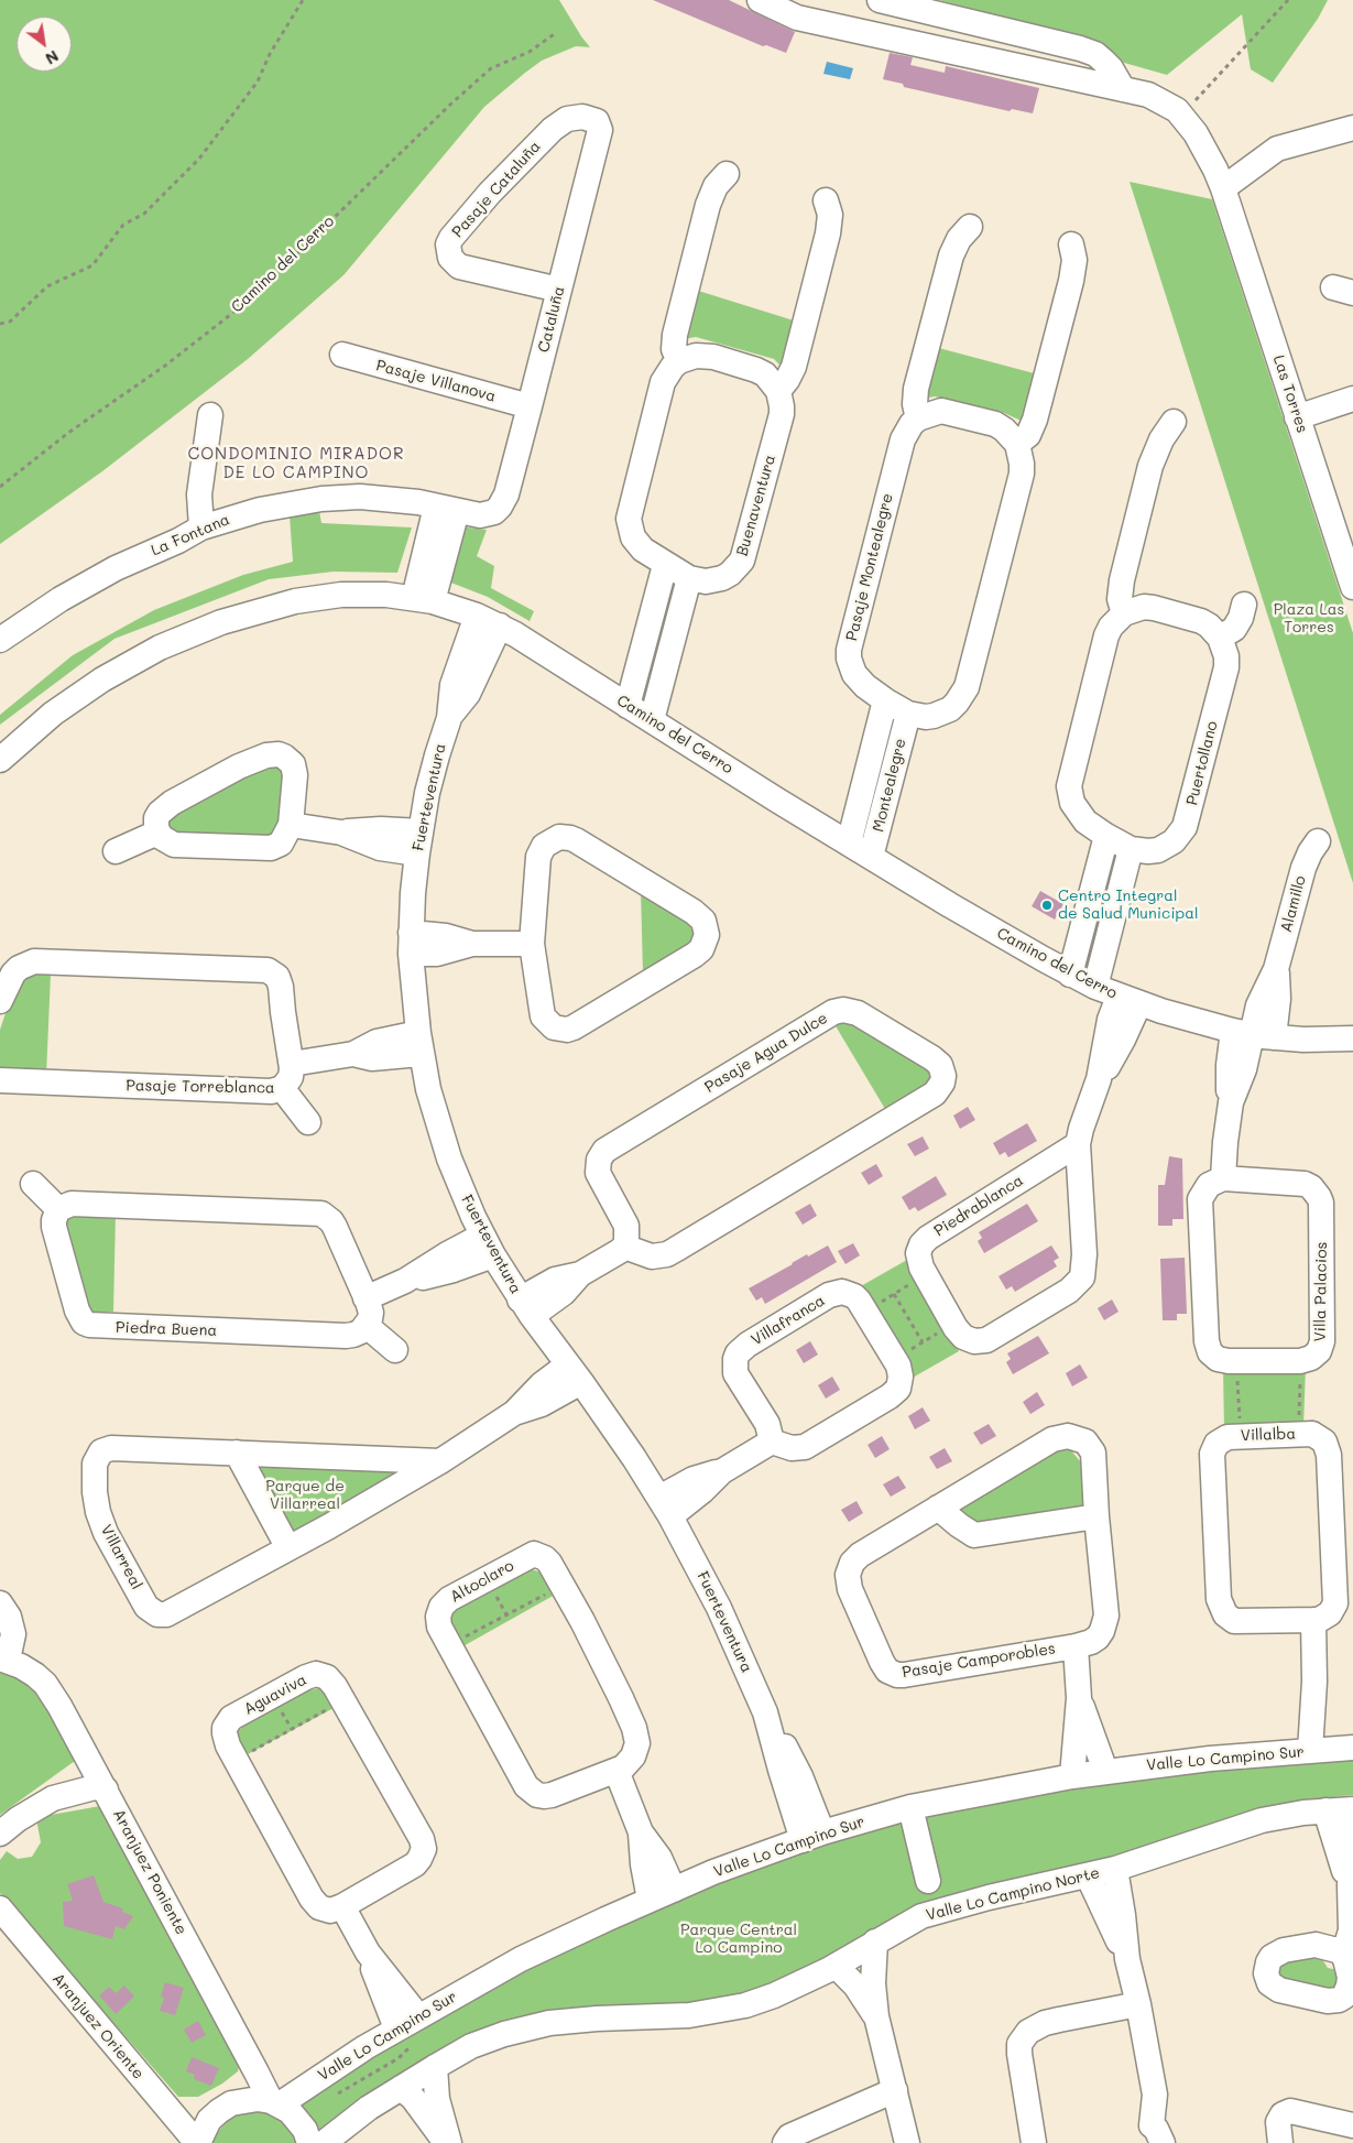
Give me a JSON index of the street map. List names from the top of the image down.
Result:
{
  "streets": {
    "street": [
      "Pasaje Cataluña",
      "Camino del Cerro",
      "Cataluña",
      "Pasaje Villanova",
      "Las Torres",
      "Buenaventura",
      "La Fontana",
      "Pasaje Montealegre",
      "Puertollano",
      "Montealegre",
      "Fuerteventura",
      "Alamillo",
      "Pasaje Agua Dulce",
      "Pasaje Torreblanca",
      "Piedrablanca",
      "Villa Palacios",
      "Villafranca",
      "Piedra Buena",
      "Villalba",
      "Villarreal",
      "Altoclaro",
      "Pasaje Camporobles",
      "Aguaviva",
      "Valle Lo Campino Sur",
      "Aranjuez Poniente",
      "Valle Lo Campino Norte",
      "Aranjuez Oriente"
    ]
  },
  "crossings": [
    ["Pasaje Cataluña", "Cataluña"],
    ["Camino del Cerro", "Montealegre"],
    ["Camino del Cerro", "Fuerteventura"],
    ["Camino del Cerro", "Alamillo"],
    ["Camino del Cerro", "Piedrablanca"],
    ["Cataluña", "Pasaje Villanova"],
    ["Cataluña", "La Fontana"],
    ["Pasaje Montealegre", "Montealegre"],
    ["Fuerteventura", "Villarreal"],
    ["Fuerteventura", "Valle Lo Campino Sur"],
    ["Valle Lo Campino Sur", "Aranjuez Poniente"]
  ],
  "districts": ["CONDOMINIO MIRADOR DE LO CAMPINO"],
  "parks": ["Plaza Las Torres", "Parque de Villarreal", "Parque Central Lo Campino"],
  "places": ["Centro Integral de Salud Municipal"],
  "north": "bottom right"
}
